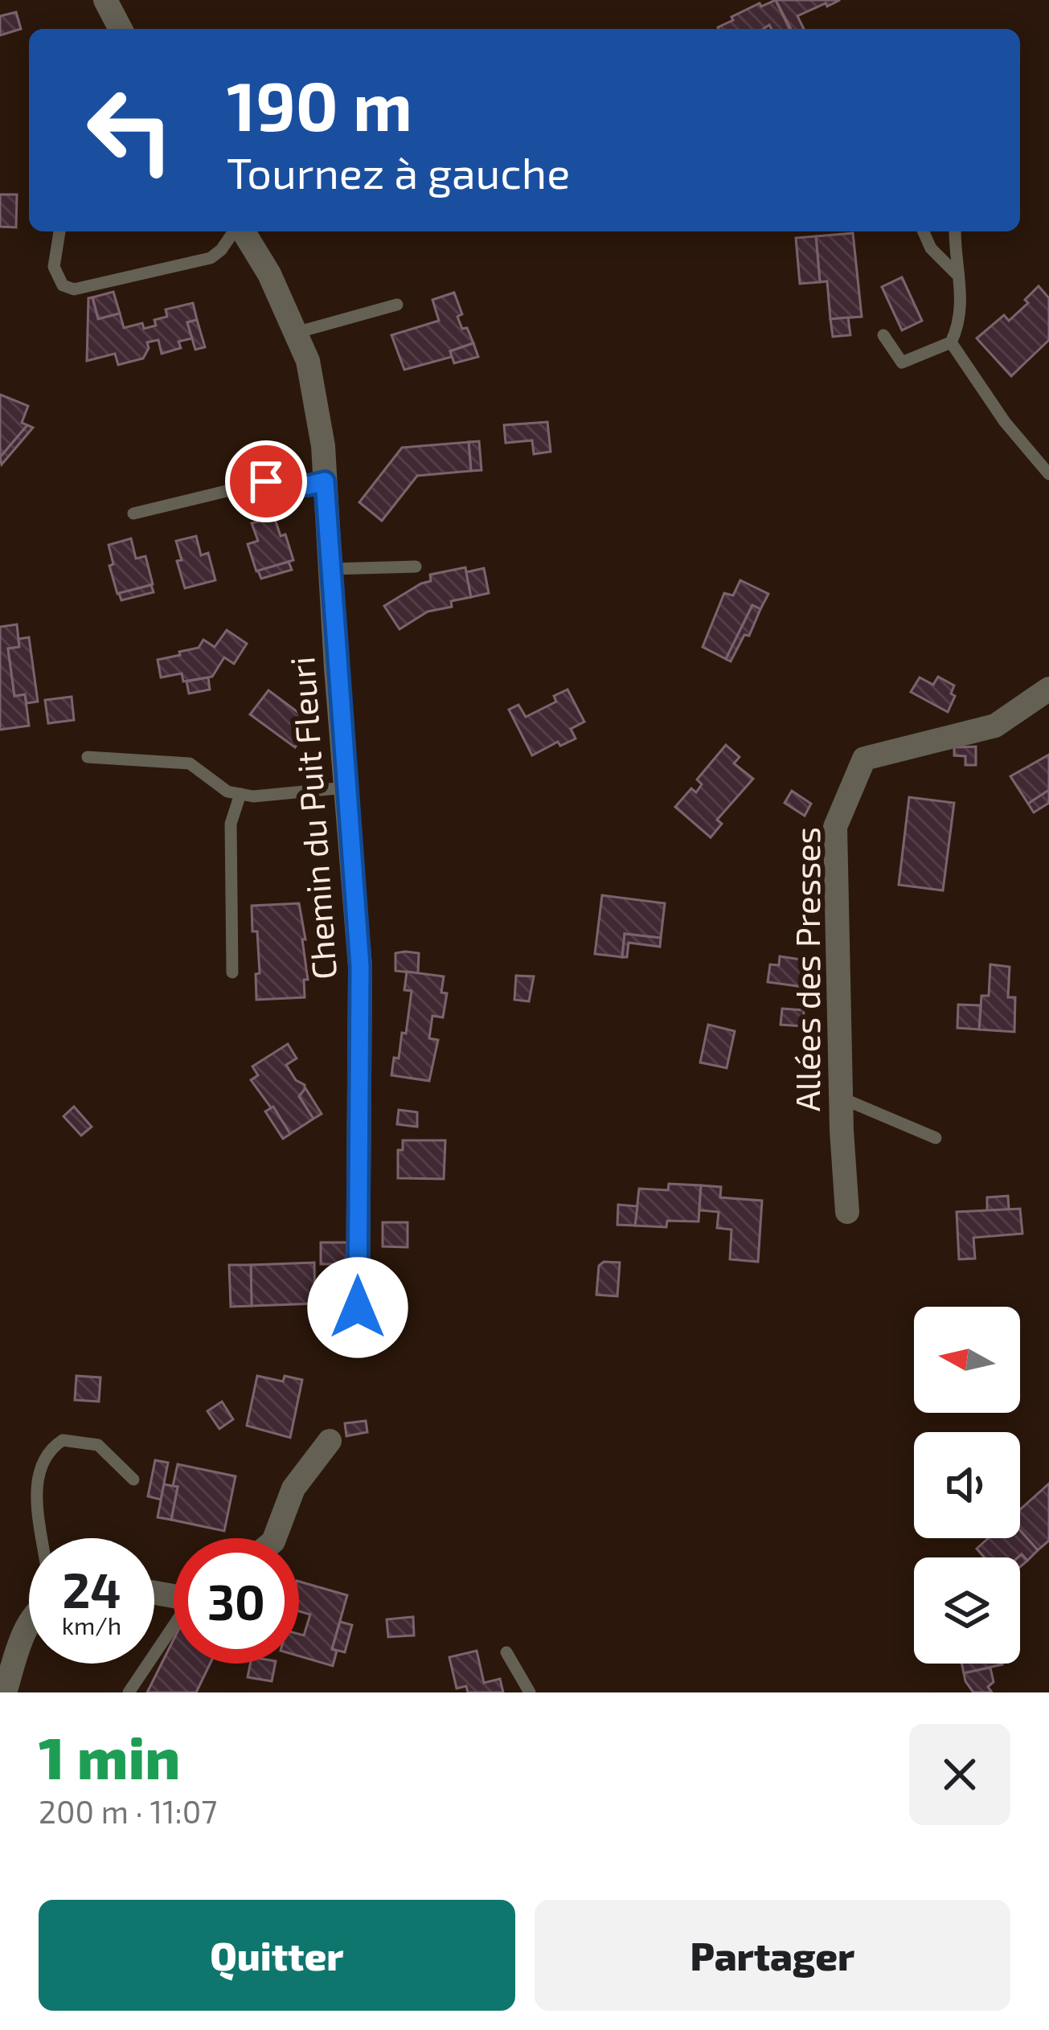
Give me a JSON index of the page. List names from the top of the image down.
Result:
{
  "streets": {
    "street": ["Chemin du Puit Fleuri", "Allées des Presses"]
  },
  "north": "left",
  "page": {
    "turn": ["190 m", "Tournez à gauche"],
    "speed": "24 km/h",
    "limit": "30",
    "heading": ["1 min", "200 m · 11:07"],
    "buttons": ["Quitter", "Partager"]
  }
}
